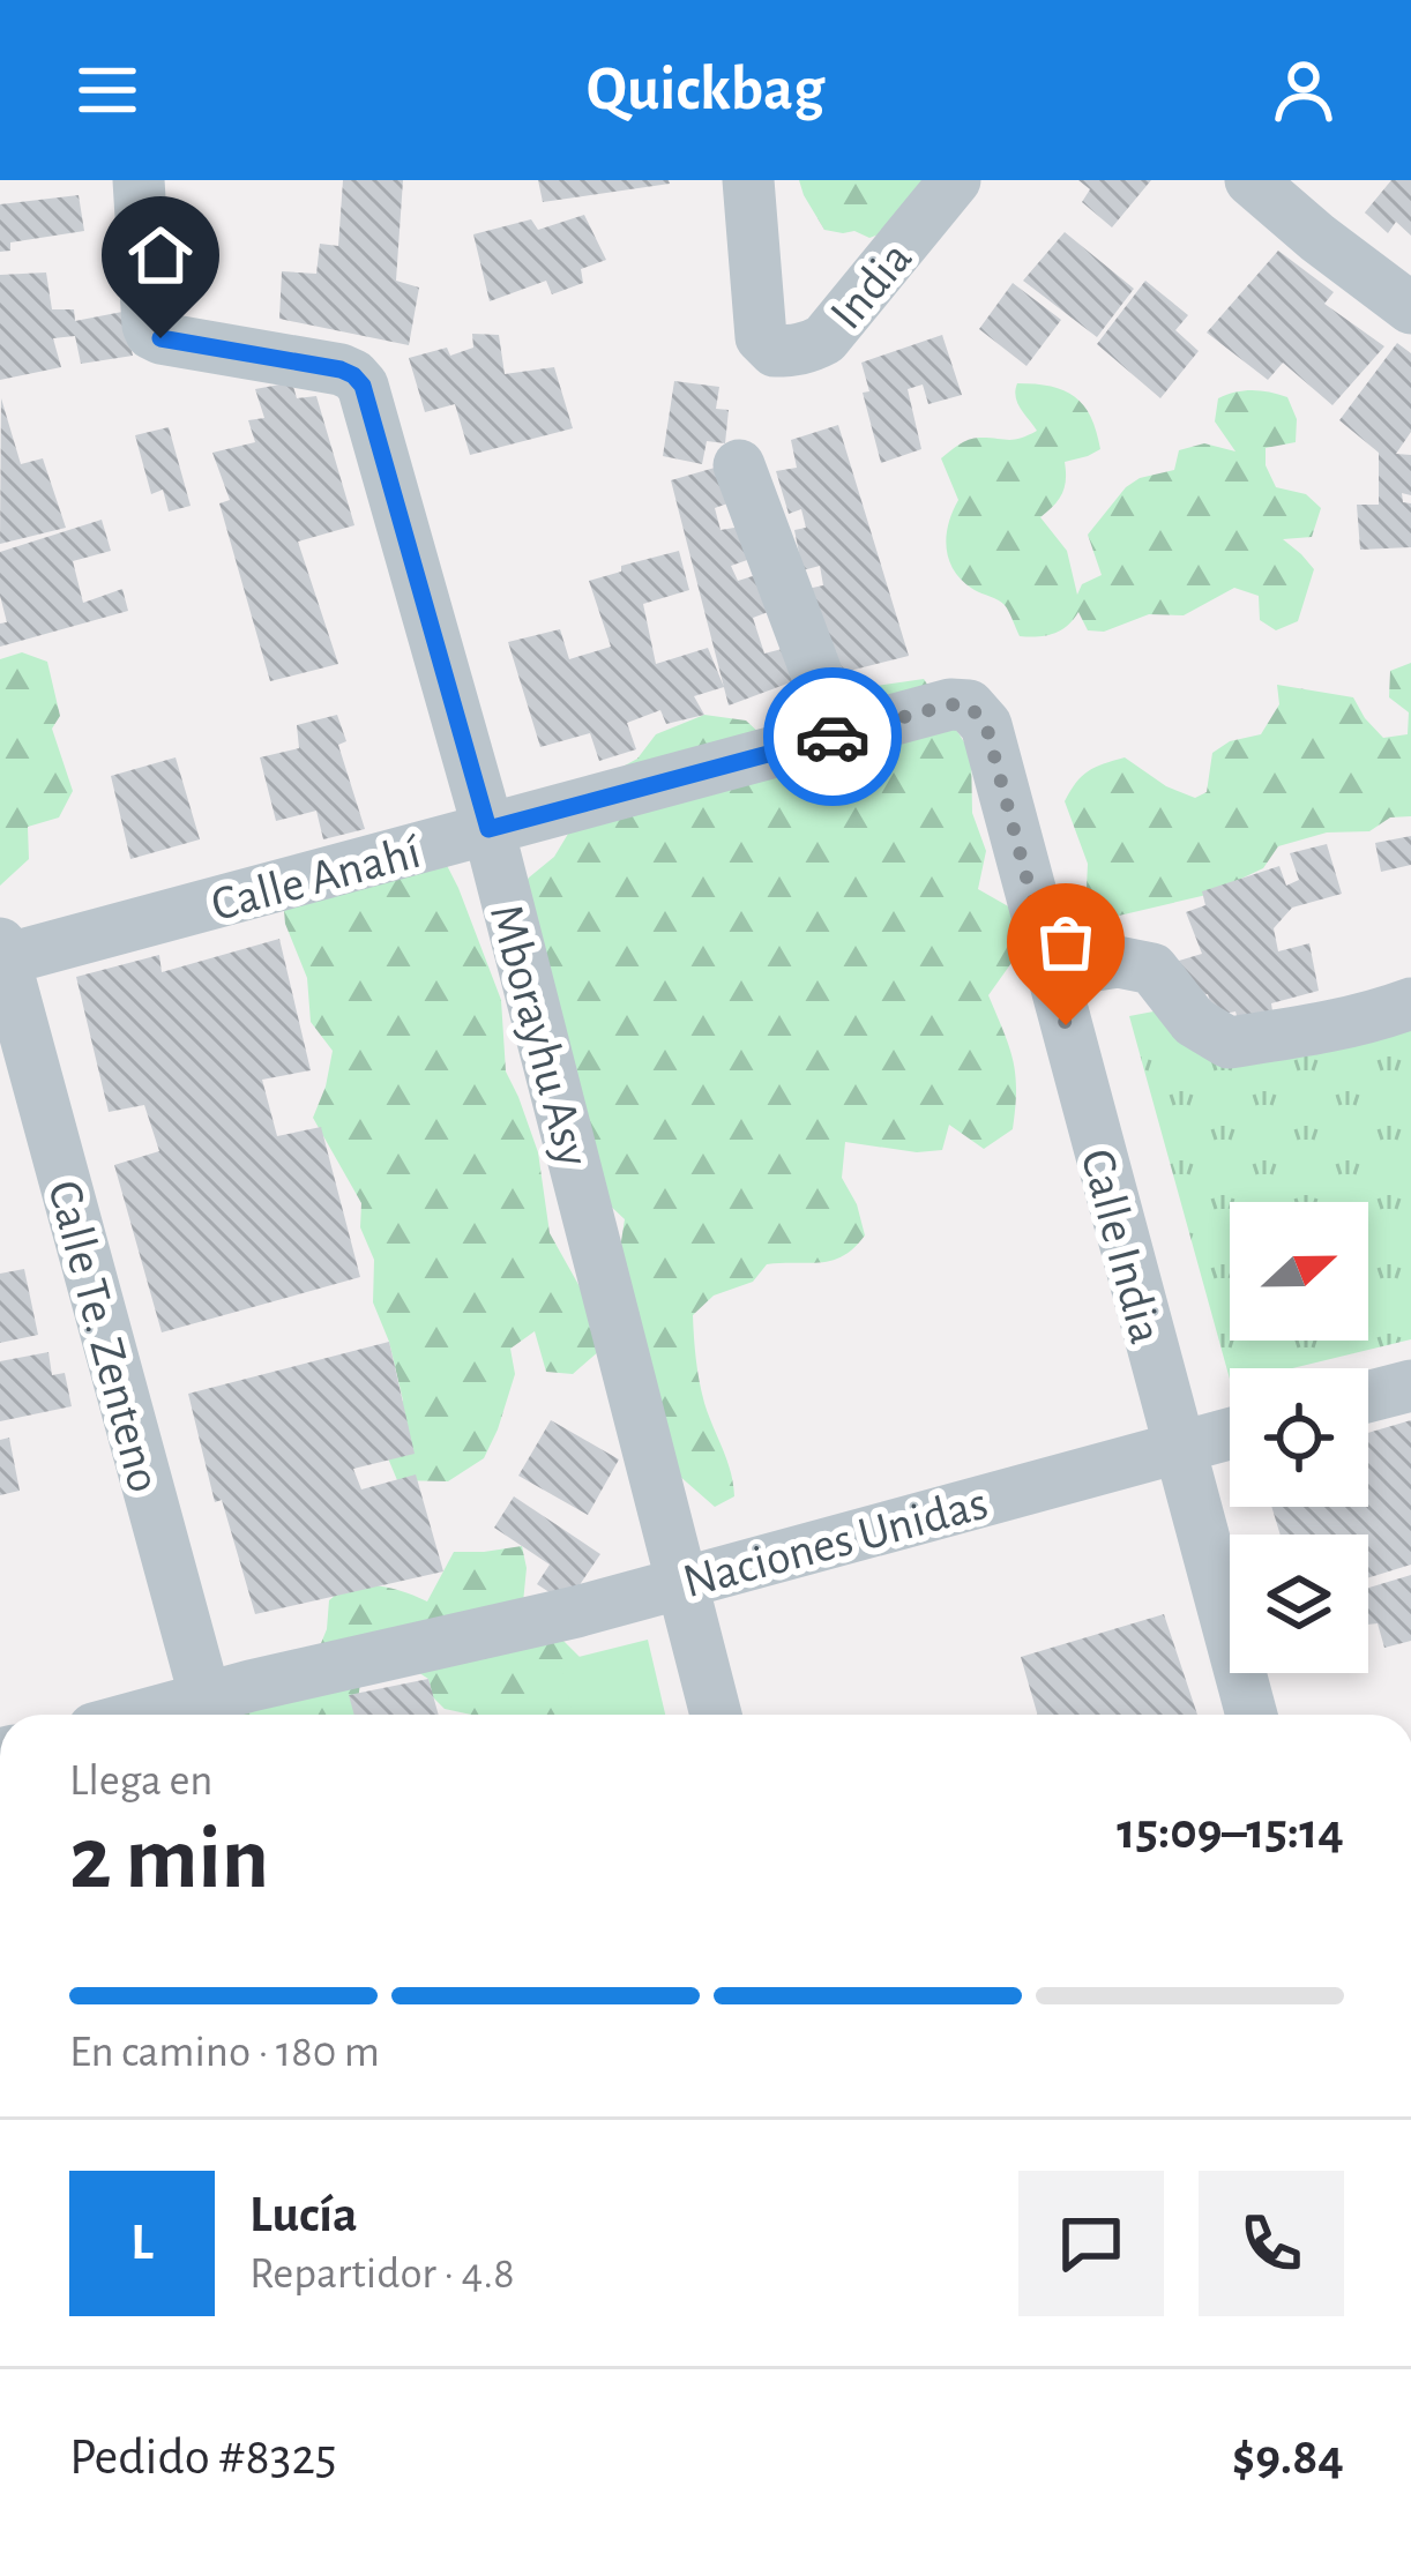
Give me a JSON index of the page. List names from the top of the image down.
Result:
{
  "streets": {
    "street": [
      "India",
      "Calle Anahí",
      "Mborayhu Asy",
      "Calle India",
      "Calle Te. Zenteno",
      "Naciones Unidas"
    ]
  },
  "crossings": [
    ["Calle Anahí", "Mborayhu Asy"],
    ["Calle Anahí", "Calle India"],
    ["Calle Anahí", "Calle Te. Zenteno"],
    ["Mborayhu Asy", "Naciones Unidas"],
    ["Calle India", "Naciones Unidas"],
    ["Calle Te. Zenteno", "Naciones Unidas"]
  ],
  "north": "right",
  "page": {
    "header": "Quickbag",
    "heading": ["2 min", "Llega en", "15:09–15:14"],
    "panel": [
      "Lucía",
      "Repartidor · 4.8",
      "Pedido #8325",
      "$9.84"
    ],
    "bar": "En camino · 180 m",
    "round": "L"
  }
}
